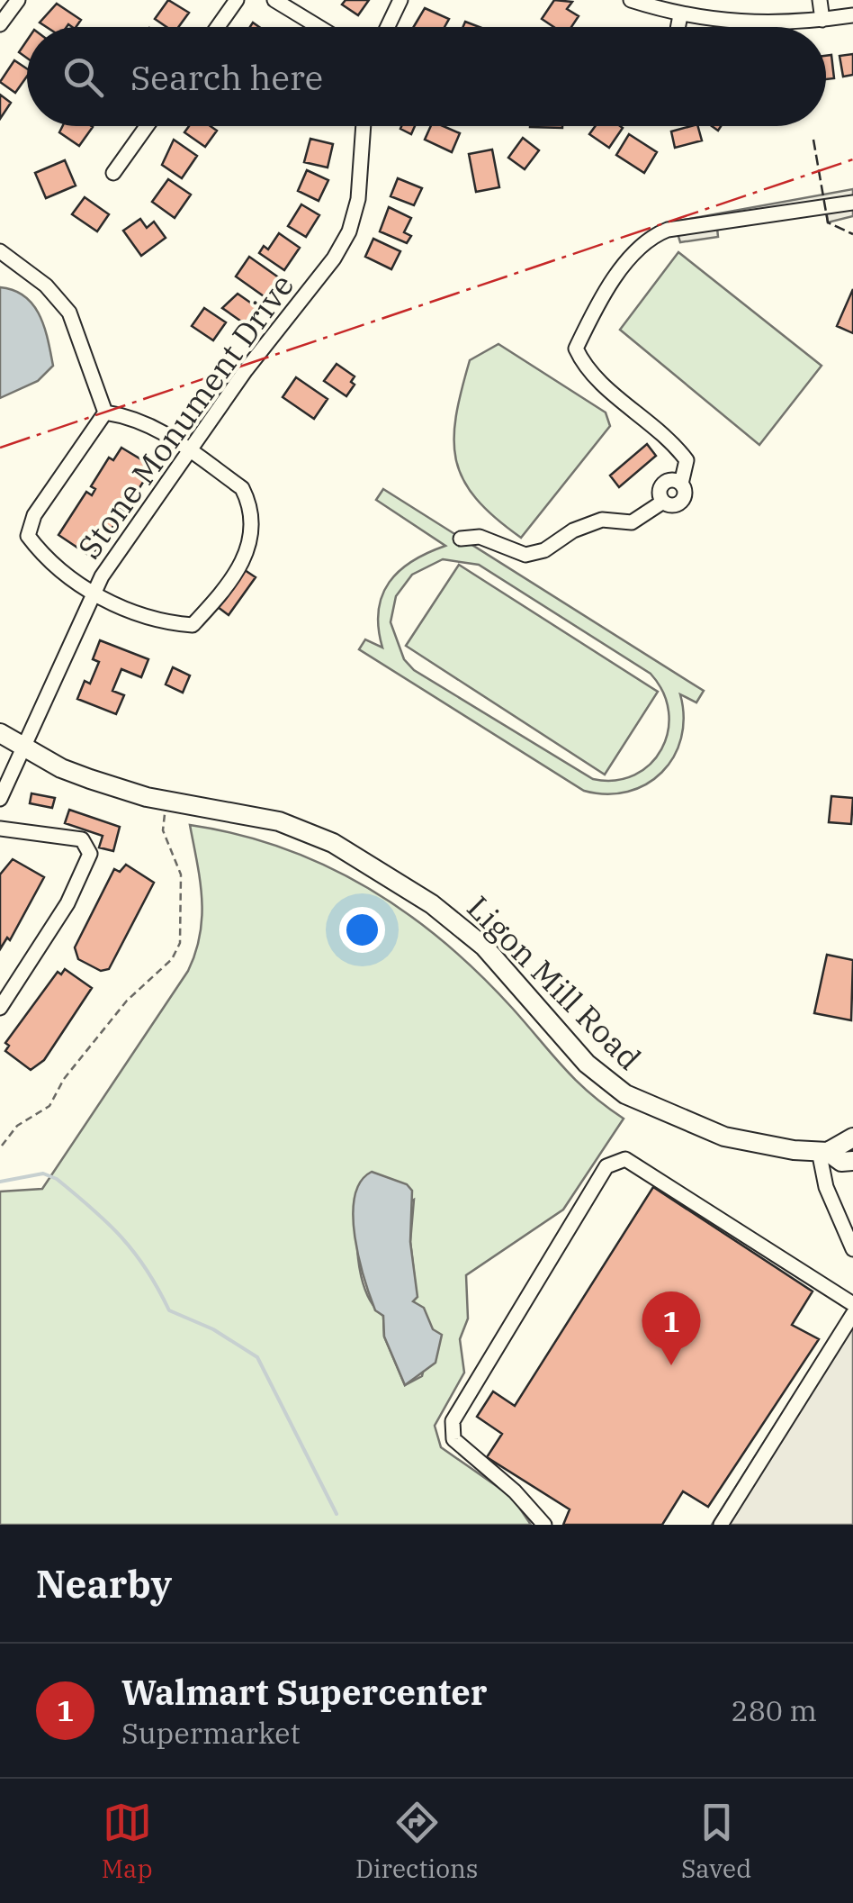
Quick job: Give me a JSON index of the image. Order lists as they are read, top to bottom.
{
  "streets": {
    "main road": ["Ligon Mill Road"],
    "street": ["Stone Monument Drive"]
  },
  "crossings": [
    ["Stone Monument Drive", "Ligon Mill Road"]
  ],
  "page": {
    "search": "Search here",
    "pins": "1",
    "heading": "Nearby",
    "list": [
      {
        "mark": "1",
        "name": "Walmart Supercenter",
        "note": "Supermarket",
        "value": "280 m"
      }
    ],
    "nav": ["Map", "Directions", "Saved"]
  }
}
